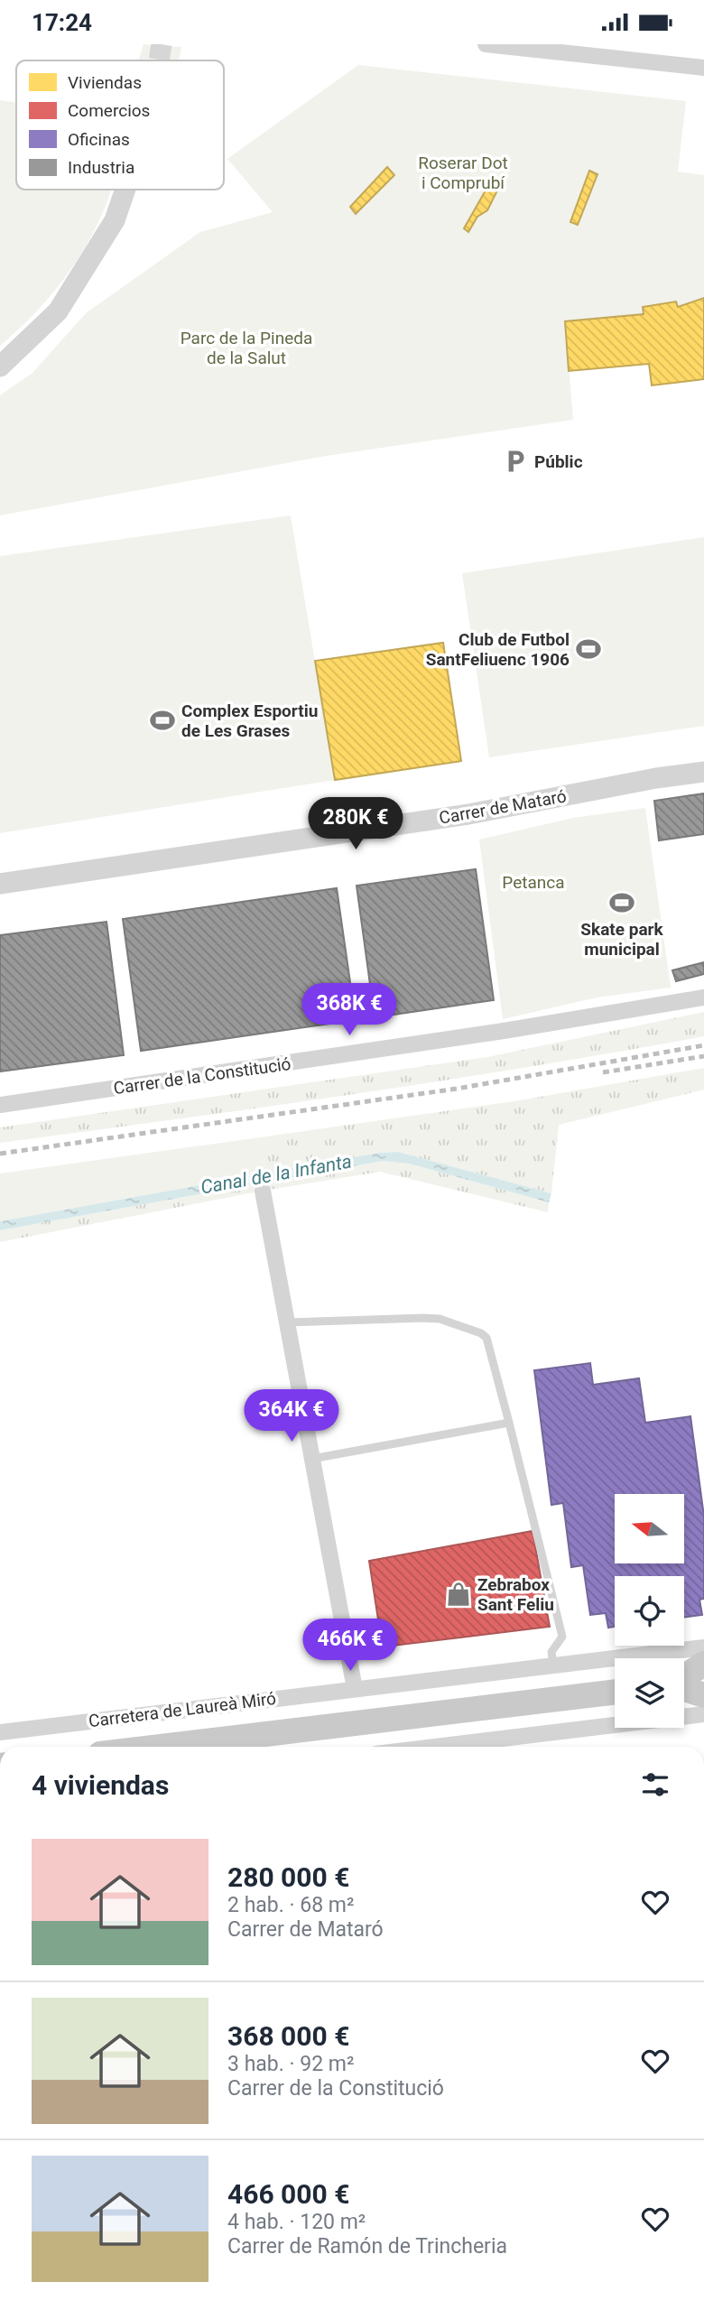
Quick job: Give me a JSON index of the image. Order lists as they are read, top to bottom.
{
  "streets": {
    "main road": ["Carretera de Laureà Miró"],
    "street": ["Carrer de Mataró", "Carrer de la Constitució"]
  },
  "water": ["Canal de la Infanta"],
  "parks": ["Roserar Dot i Comprubí", "Parc de la Pineda de la Salut", "Petanca"],
  "places": {
    "parking": ["Públic"],
    "sports": ["Club de Futbol SantFeliuenc 1906", "Complex Esportiu de Les Grases", "Skate park municipal"],
    "shop": ["Zebrabox Sant Feliu"]
  },
  "legend": [
    "Viviendas",
    "Comercios",
    "Oficinas",
    "Industria"
  ],
  "north": "left",
  "page": {
    "status": "17:24",
    "price": [
      "280K €",
      "368K €",
      "364K €",
      "466K €"
    ],
    "heading": "4 viviendas",
    "list": [
      {
        "name": "280 000 €",
        "note": "2 hab. · 68 m² · Carrer de Mataró"
      },
      {
        "name": "368 000 €",
        "note": "3 hab. · 92 m² · Carrer de la Constitució"
      },
      {
        "name": "466 000 €",
        "note": "4 hab. · 120 m² · Carrer de Ramón de Trincheria"
      }
    ]
  }
}
